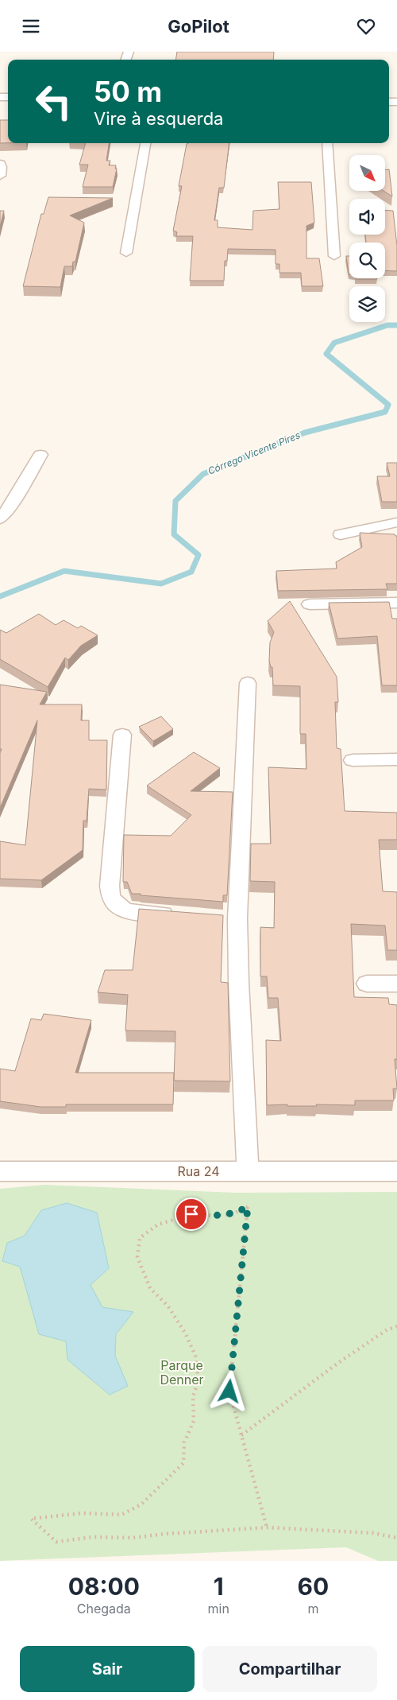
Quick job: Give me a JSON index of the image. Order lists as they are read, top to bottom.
{
  "streets": {
    "street": ["Rua 24"]
  },
  "water": ["Córrego Vicente Pires"],
  "parks": ["Parque Denner"],
  "north": "bottom right",
  "page": {
    "header": "GoPilot",
    "turn": ["50 m", "Vire à esquerda"],
    "eta": [
      "08:00",
      "Chegada",
      "1",
      "min",
      "60",
      "m"
    ],
    "buttons": ["Sair", "Compartilhar"]
  }
}
